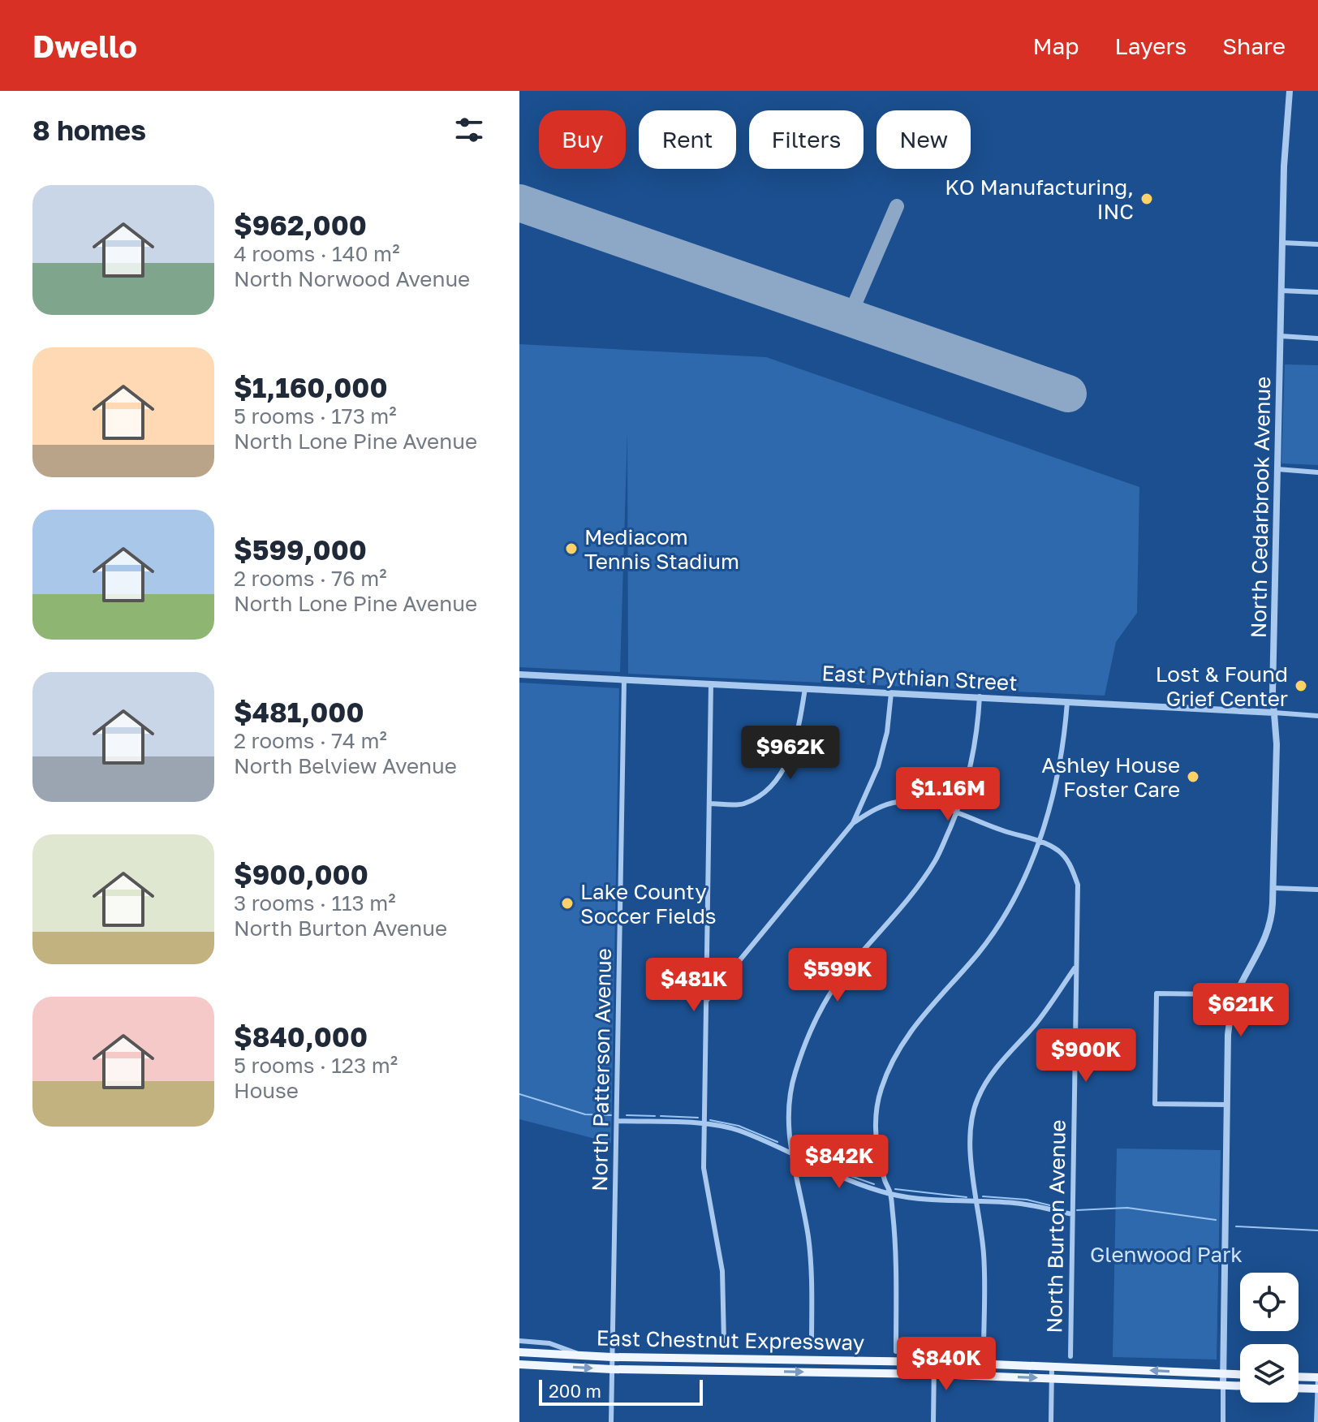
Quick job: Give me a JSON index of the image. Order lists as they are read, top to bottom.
{
  "streets": {
    "main road": ["East Chestnut Expressway"],
    "street": [
      "North Cedarbrook Avenue",
      "East Pythian Street",
      "North Patterson Avenue",
      "North Burton Avenue"
    ]
  },
  "crossings": [
    ["North Cedarbrook Avenue", "East Pythian Street"],
    ["North Cedarbrook Avenue", "East Chestnut Expressway"],
    ["East Pythian Street", "North Patterson Avenue"],
    ["North Patterson Avenue", "East Chestnut Expressway"]
  ],
  "parks": ["Glenwood Park"],
  "places": [
    "KO Manufacturing, INC",
    "Mediacom Tennis Stadium",
    "Lost & Found Grief Center",
    "Ashley House Foster Care",
    "Lake County Soccer Fields"
  ],
  "scale_bar": "200 m",
  "page": {
    "header": "Dwello",
    "nav": ["Map", "Layers", "Share"],
    "heading": "8 homes",
    "chip": [
      "Buy",
      "Rent",
      "Filters",
      "New"
    ],
    "list": [
      {
        "name": "$962,000",
        "note": "4 rooms · 140 m² · North Norwood Avenue"
      },
      {
        "name": "$1,160,000",
        "note": "5 rooms · 173 m² · North Lone Pine Avenue"
      },
      {
        "name": "$599,000",
        "note": "2 rooms · 76 m² · North Lone Pine Avenue"
      },
      {
        "name": "$481,000",
        "note": "2 rooms · 74 m² · North Belview Avenue"
      },
      {
        "name": "$900,000",
        "note": "3 rooms · 113 m² · North Burton Avenue"
      },
      {
        "name": "$840,000",
        "note": "5 rooms · 123 m² · House"
      }
    ],
    "price": [
      "$962K",
      "$1.16M",
      "$599K",
      "$481K",
      "$621K",
      "$900K",
      "$842K",
      "$840K"
    ],
    "scale": "200 m"
  }
}
